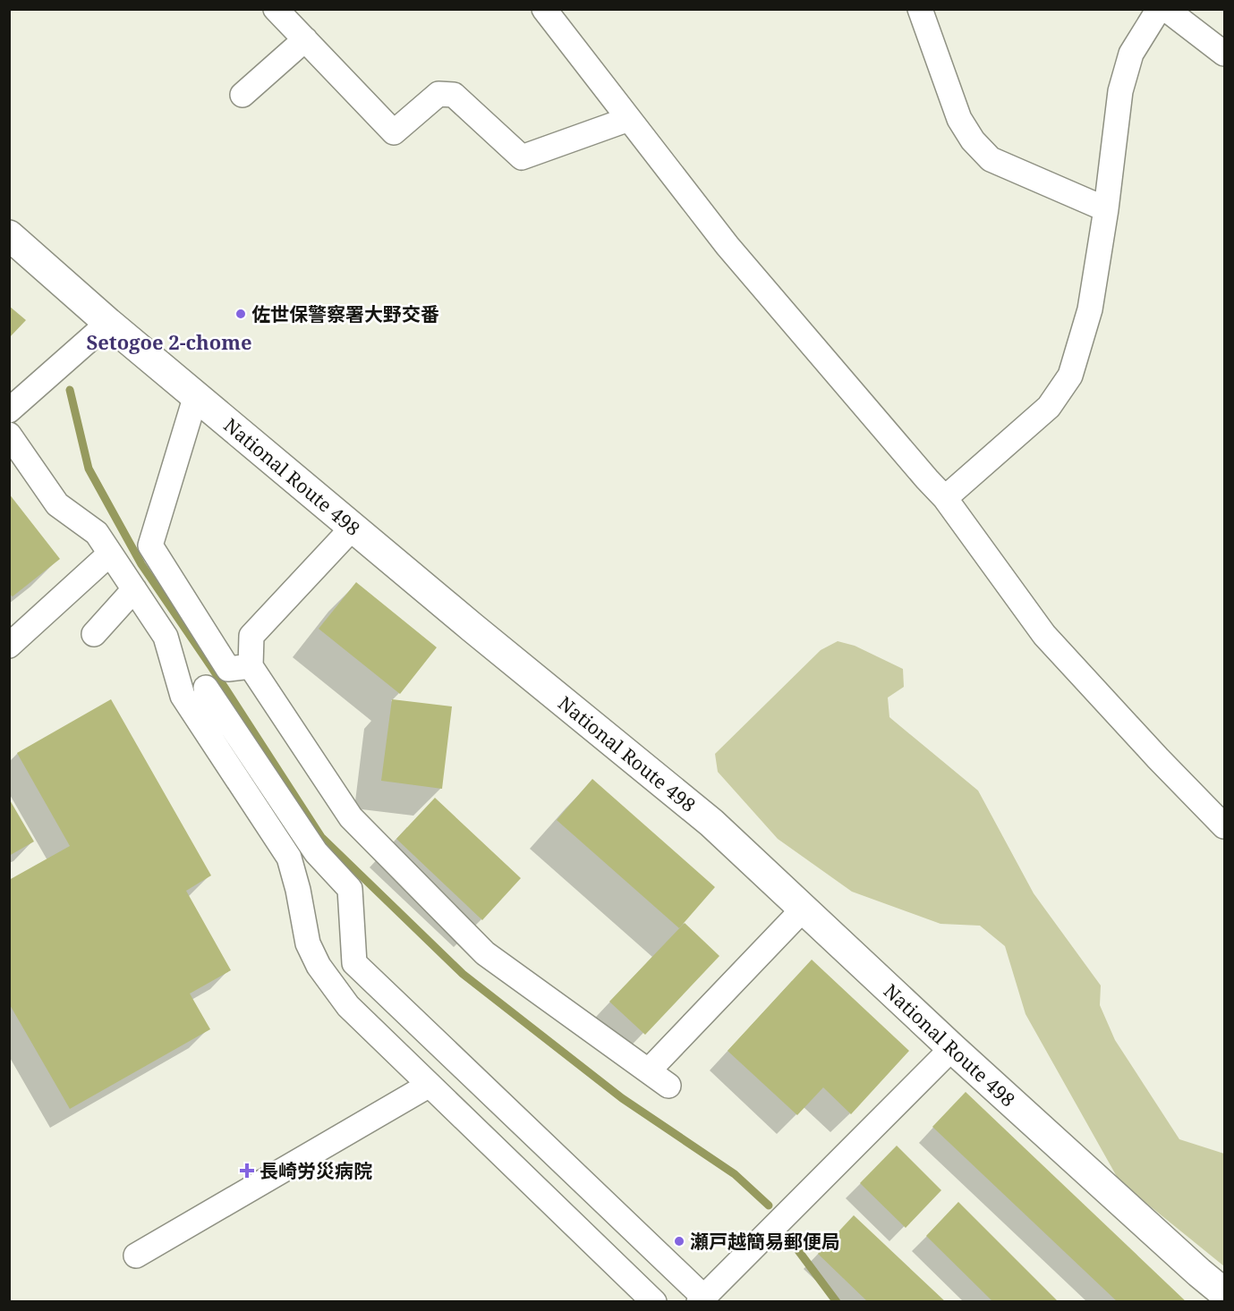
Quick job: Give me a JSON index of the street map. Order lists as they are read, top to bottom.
{
  "streets": {
    "highway": ["National Route 498"]
  },
  "districts": ["Setogoe 2-chome"],
  "places": {
    "other": ["佐世保警察署大野交番", "瀬戸越簡易郵便局"],
    "health": ["長崎労災病院"]
  }
}
